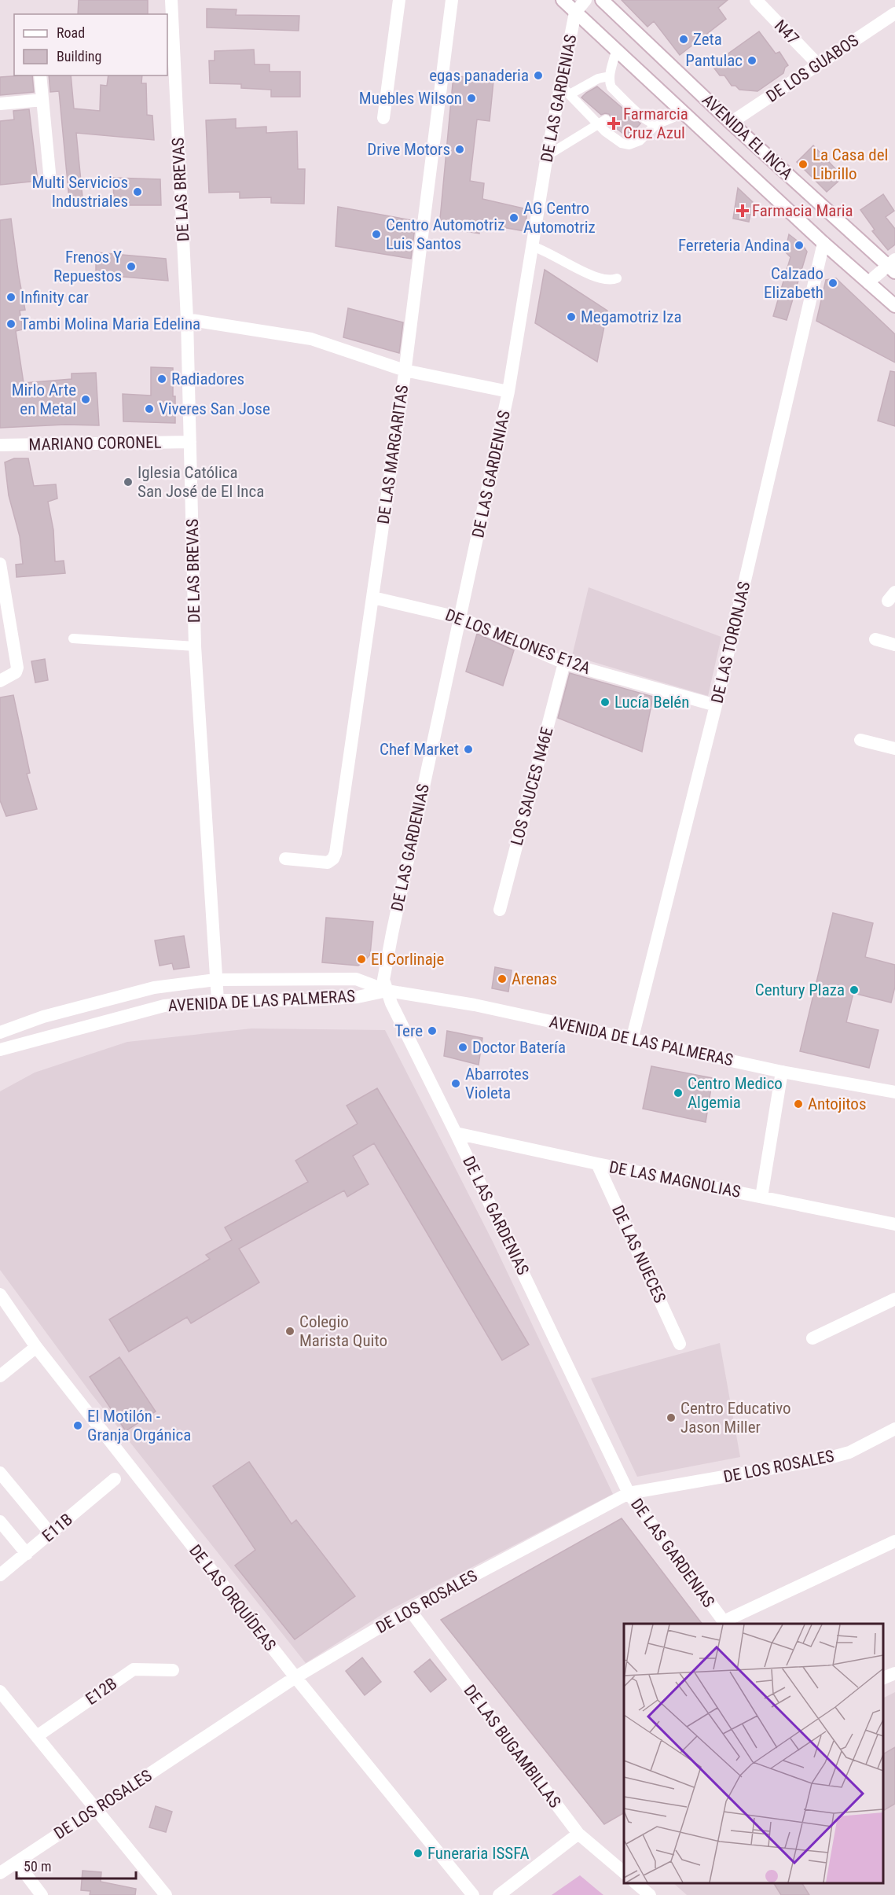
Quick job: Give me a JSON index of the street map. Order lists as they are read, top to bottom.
{
  "streets": {
    "street": [
      "N47",
      "DE LOS GUABOS",
      "DE LAS GARDENIAS",
      "AVENIDA EL INCA",
      "DE LAS BREVAS",
      "MARIANO CORONEL",
      "DE LAS MARGARITAS",
      "DE LOS MELONES E12A",
      "DE LAS TORONJAS",
      "LOS SAUCES N46E",
      "AVENIDA DE LAS PALMERAS",
      "DE LAS MAGNOLIAS",
      "DE LAS NUECES",
      "DE LOS ROSALES",
      "E11B",
      "DE LAS ORQUÍDEAS",
      "E12B",
      "DE LAS BUGAMBILLAS"
    ]
  },
  "crossings": [
    ["N47", "DE LOS GUABOS"],
    ["DE LOS GUABOS", "AVENIDA EL INCA"],
    ["DE LAS GARDENIAS", "AVENIDA EL INCA"],
    ["DE LAS GARDENIAS", "DE LOS MELONES E12A"],
    ["DE LAS GARDENIAS", "AVENIDA DE LAS PALMERAS"],
    ["DE LAS GARDENIAS", "DE LAS MAGNOLIAS"],
    ["DE LAS GARDENIAS", "DE LOS ROSALES"],
    ["AVENIDA EL INCA", "DE LAS TORONJAS"],
    ["DE LAS BREVAS", "MARIANO CORONEL"],
    ["DE LAS BREVAS", "AVENIDA DE LAS PALMERAS"],
    ["DE LAS MARGARITAS", "DE LOS MELONES E12A"],
    ["DE LOS MELONES E12A", "DE LAS TORONJAS"],
    ["DE LOS MELONES E12A", "LOS SAUCES N46E"],
    ["DE LAS TORONJAS", "AVENIDA DE LAS PALMERAS"],
    ["DE LAS MAGNOLIAS", "DE LAS NUECES"],
    ["DE LOS ROSALES", "DE LAS ORQUÍDEAS"],
    ["DE LOS ROSALES", "DE LAS BUGAMBILLAS"]
  ],
  "places": {
    "other": [
      "Zeta",
      "Pantulac",
      "egas panaderia",
      "Muebles Wilson",
      "Drive Motors",
      "La Casa del Librillo",
      "Multi Servicios Industriales",
      "AG Centro Automotriz",
      "Centro Automotriz Luis Santos",
      "Ferreteria Andina",
      "Frenos Y Repuestos",
      "Calzado Elizabeth",
      "Infinity car",
      "Megamotriz Iza",
      "Tambi Molina Maria Edelina",
      "Radiadores",
      "Mirlo Arte en Metal",
      "Viveres San Jose",
      "Iglesia Católica San José de El Inca",
      "Lucía Belén",
      "Chef Market",
      "El Corlinaje",
      "Arenas",
      "Century Plaza",
      "Tere",
      "Doctor Batería",
      "Abarrotes Violeta",
      "Centro Medico Algemia",
      "Antojitos",
      "Colegio Marista Quito",
      "Centro Educativo Jason Miller",
      "El Motilón - Granja Orgánica",
      "Funeraria ISSFA"
    ],
    "health": ["Farmarcia Cruz Azul", "Farmacia Maria"]
  },
  "legend": ["Road", "Building"],
  "scale_bar": "50 m"
}
